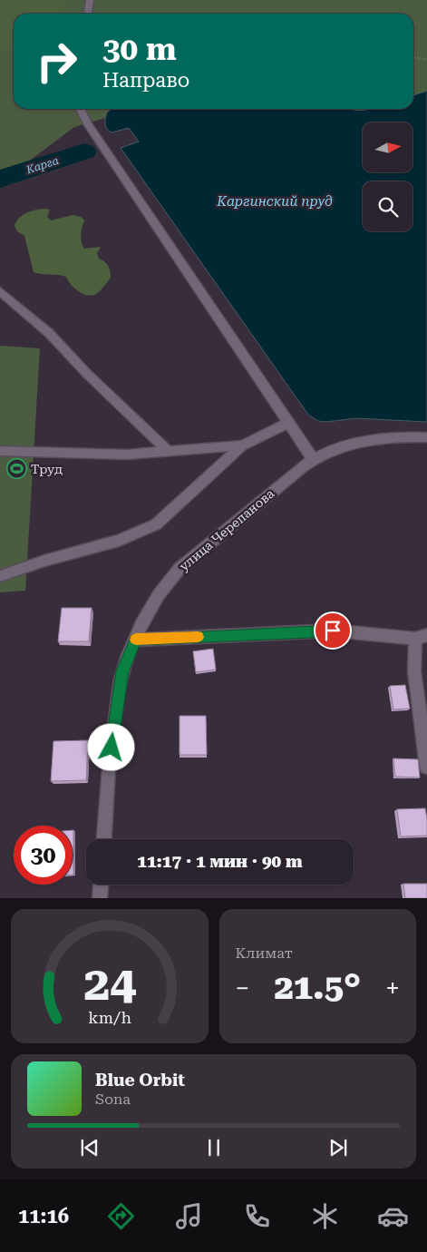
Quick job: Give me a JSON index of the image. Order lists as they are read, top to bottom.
{
  "streets": {
    "street": ["улица Черепанова"]
  },
  "water": ["Карга", "Каргинский пруд"],
  "places": {
    "sports": ["Труд"]
  },
  "north": "right",
  "page": {
    "turn": ["30 m", "Направо"],
    "limit": "30",
    "trip": "11:17 · 1 мин · 90 m",
    "tile": "Климат",
    "heat": ["−", "21.5°", "+"],
    "song": ["Blue Orbit", "Sona"],
    "tabs": "11:16",
    "gauge": ["24", "km/h"]
  }
}
